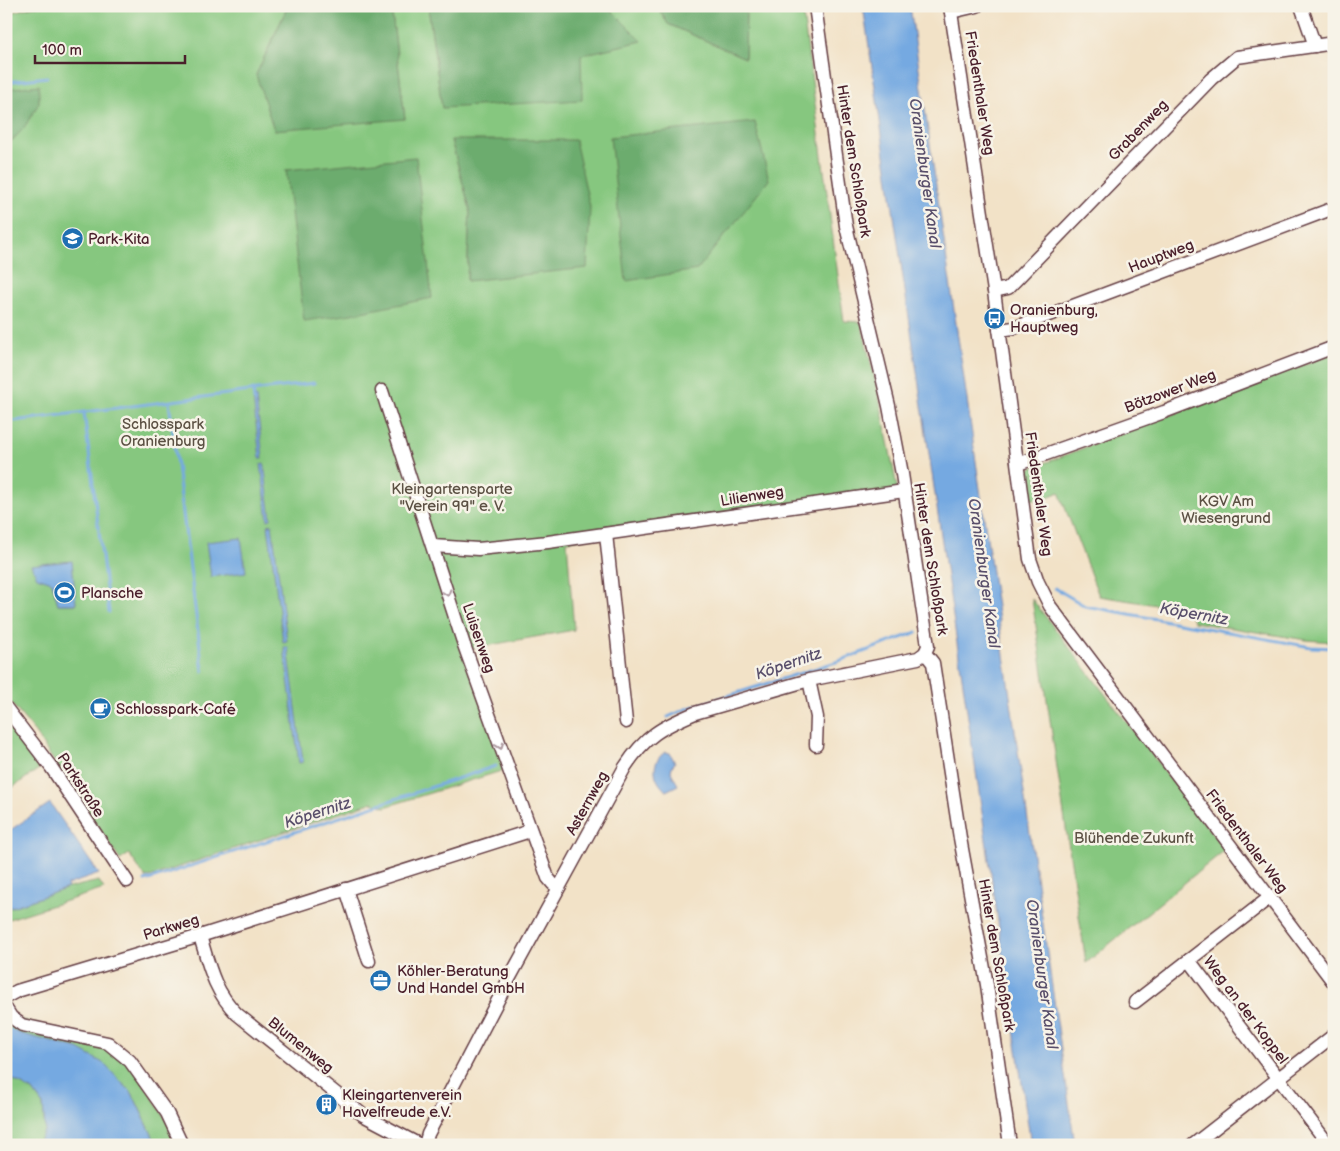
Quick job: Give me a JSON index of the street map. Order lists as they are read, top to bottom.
{
  "streets": {
    "street": [
      "Friedenthaler Weg",
      "Grabenweg",
      "Hinter dem Schloßpark",
      "Hauptweg",
      "Bötzower Weg",
      "Lilienweg",
      "Luisenweg",
      "Parkstraße",
      "Asternweg",
      "Parkweg",
      "Weg an der Koppel",
      "Blumenweg"
    ]
  },
  "crossings": [
    ["Friedenthaler Weg", "Grabenweg"],
    ["Friedenthaler Weg", "Hauptweg"],
    ["Friedenthaler Weg", "Bötzower Weg"],
    ["Friedenthaler Weg", "Weg an der Koppel"],
    ["Hinter dem Schloßpark", "Lilienweg"],
    ["Hinter dem Schloßpark", "Asternweg"],
    ["Lilienweg", "Luisenweg"],
    ["Luisenweg", "Asternweg"],
    ["Luisenweg", "Parkweg"],
    ["Parkweg", "Blumenweg"]
  ],
  "one_way": ["Luisenweg"],
  "water": ["Oranienburger Kanal", "Köpernitz"],
  "parks": [
    "Schlosspark Oranienburg",
    "Kleingartensparte \"Verein 99\" e. V.",
    "KGV Am Wiesengrund",
    "Blühende Zukunft"
  ],
  "places": {
    "school or university": ["Park-Kita"],
    "bus stop": ["Oranienburg, Hauptweg"],
    "sports": ["Plansche"],
    "cafe": ["Schlosspark-Café"],
    "office": ["Köhler-Beratung Und Handel GmbH"],
    "building": ["Kleingartenverein Havelfreude e.V."]
  },
  "scale_bar": "100 m"
}
